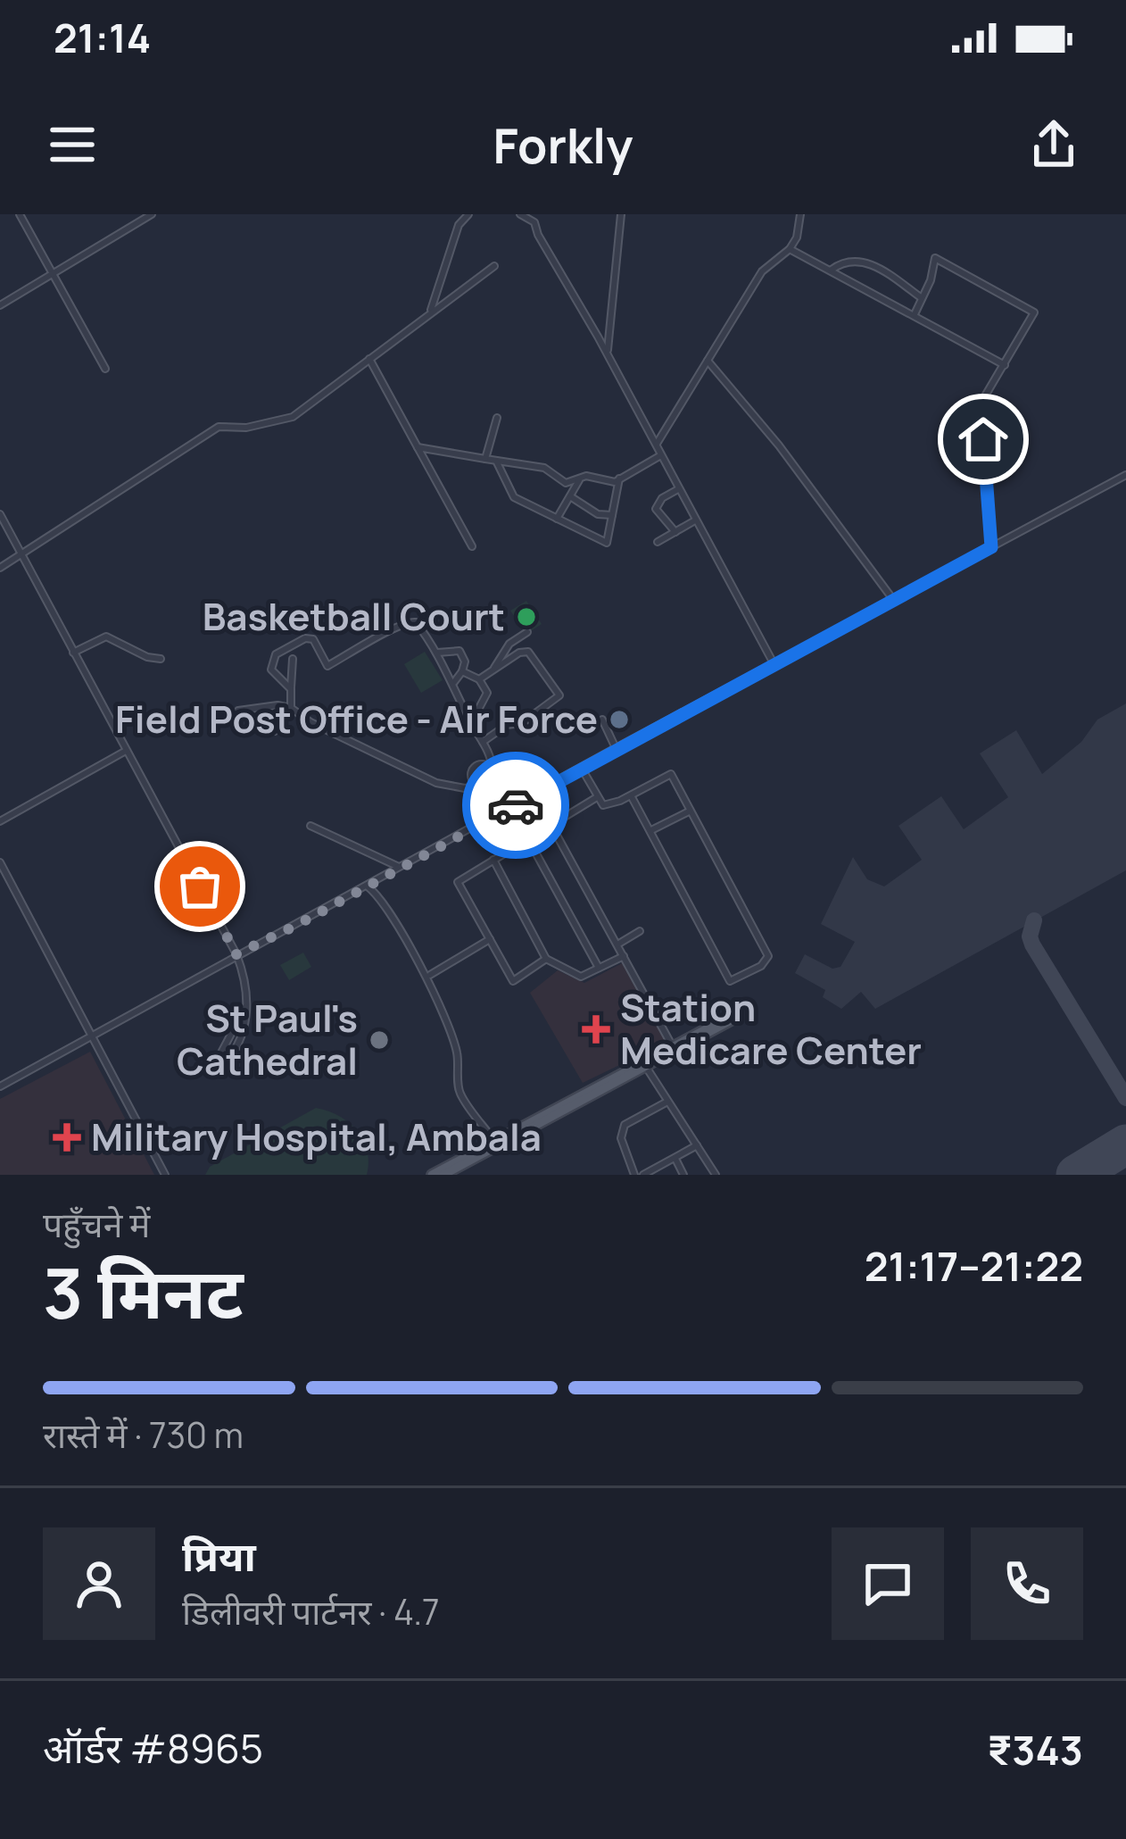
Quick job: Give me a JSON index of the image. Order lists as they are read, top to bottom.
{
  "places": {
    "other": ["Basketball Court", "Field Post Office - Air Force", "St Paul's Cathedral"],
    "health": ["Station Medicare Center", "Military Hospital, Ambala"]
  },
  "page": {
    "status": "21:14",
    "header": "Forkly",
    "heading": ["3 मिनट", "पहुँचने में", "21:17–21:22"],
    "panel": [
      "प्रिया",
      "डिलीवरी पार्टनर · 4.7",
      "ऑर्डर #8965",
      "₹343"
    ],
    "bar": "रास्ते में · 730 m"
  }
}
